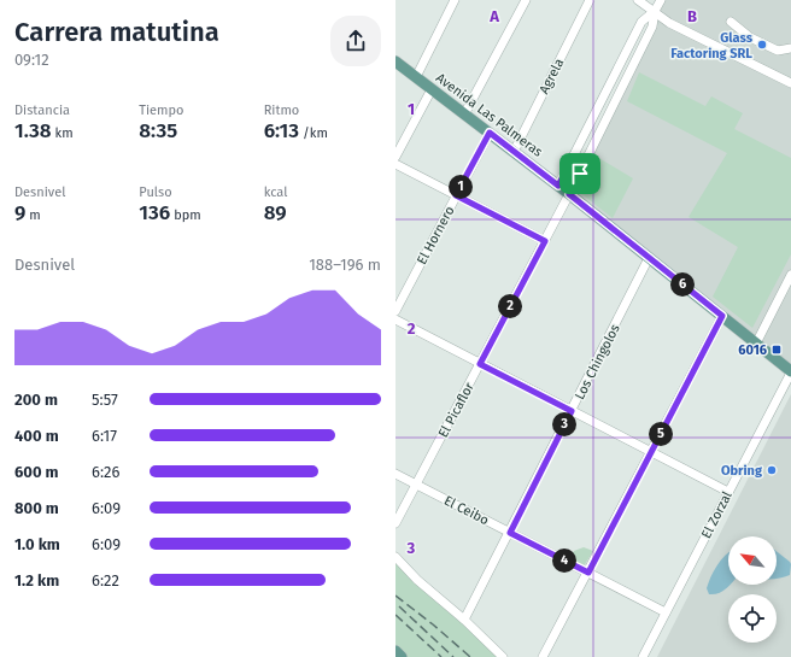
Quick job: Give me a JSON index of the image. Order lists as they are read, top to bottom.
{
  "streets": {
    "main road": ["Avenida Las Palmeras"],
    "street": [
      "Agrela",
      "El Hornero",
      "Los Chingolos",
      "El Picaflor",
      "El Ceibo",
      "El Zorzal"
    ]
  },
  "crossings": [
    ["Agrela", "Avenida Las Palmeras"],
    ["Avenida Las Palmeras", "El Hornero"],
    ["Avenida Las Palmeras", "Los Chingolos"],
    ["Avenida Las Palmeras", "El Picaflor"],
    ["Avenida Las Palmeras", "El Zorzal"],
    ["Los Chingolos", "El Ceibo"],
    ["El Picaflor", "El Ceibo"],
    ["El Ceibo", "El Zorzal"]
  ],
  "places": {
    "other": ["Glass Factoring SRL", "Obring"],
    "transit": ["6016"]
  },
  "north": "top left",
  "page": {
    "heading": ["Carrera matutina", "09:12"],
    "stats": [
      ["Distancia", "1.38 km"],
      ["Tiempo", "8:35"],
      ["Ritmo", "6:13 /km"],
      ["Desnivel", "9 m"],
      ["Pulso", "136 bpm"],
      ["kcal", "89"]
    ],
    "pins": [
      "1",
      "6",
      "2",
      "3",
      "5",
      "4"
    ],
    "chart": ["Desnivel", "188–196 m"],
    "list": [
      {
        "name": "200 m",
        "note": "5:57"
      },
      {
        "name": "400 m",
        "note": "6:17"
      },
      {
        "name": "600 m",
        "note": "6:26"
      },
      {
        "name": "800 m",
        "note": "6:09"
      },
      {
        "name": "1.0 km",
        "note": "6:09"
      },
      {
        "name": "1.2 km",
        "note": "6:22"
      }
    ]
  },
  "grid": {
    "columns": ["A", "B"],
    "rows": ["1", "2", "3"]
  }
}
